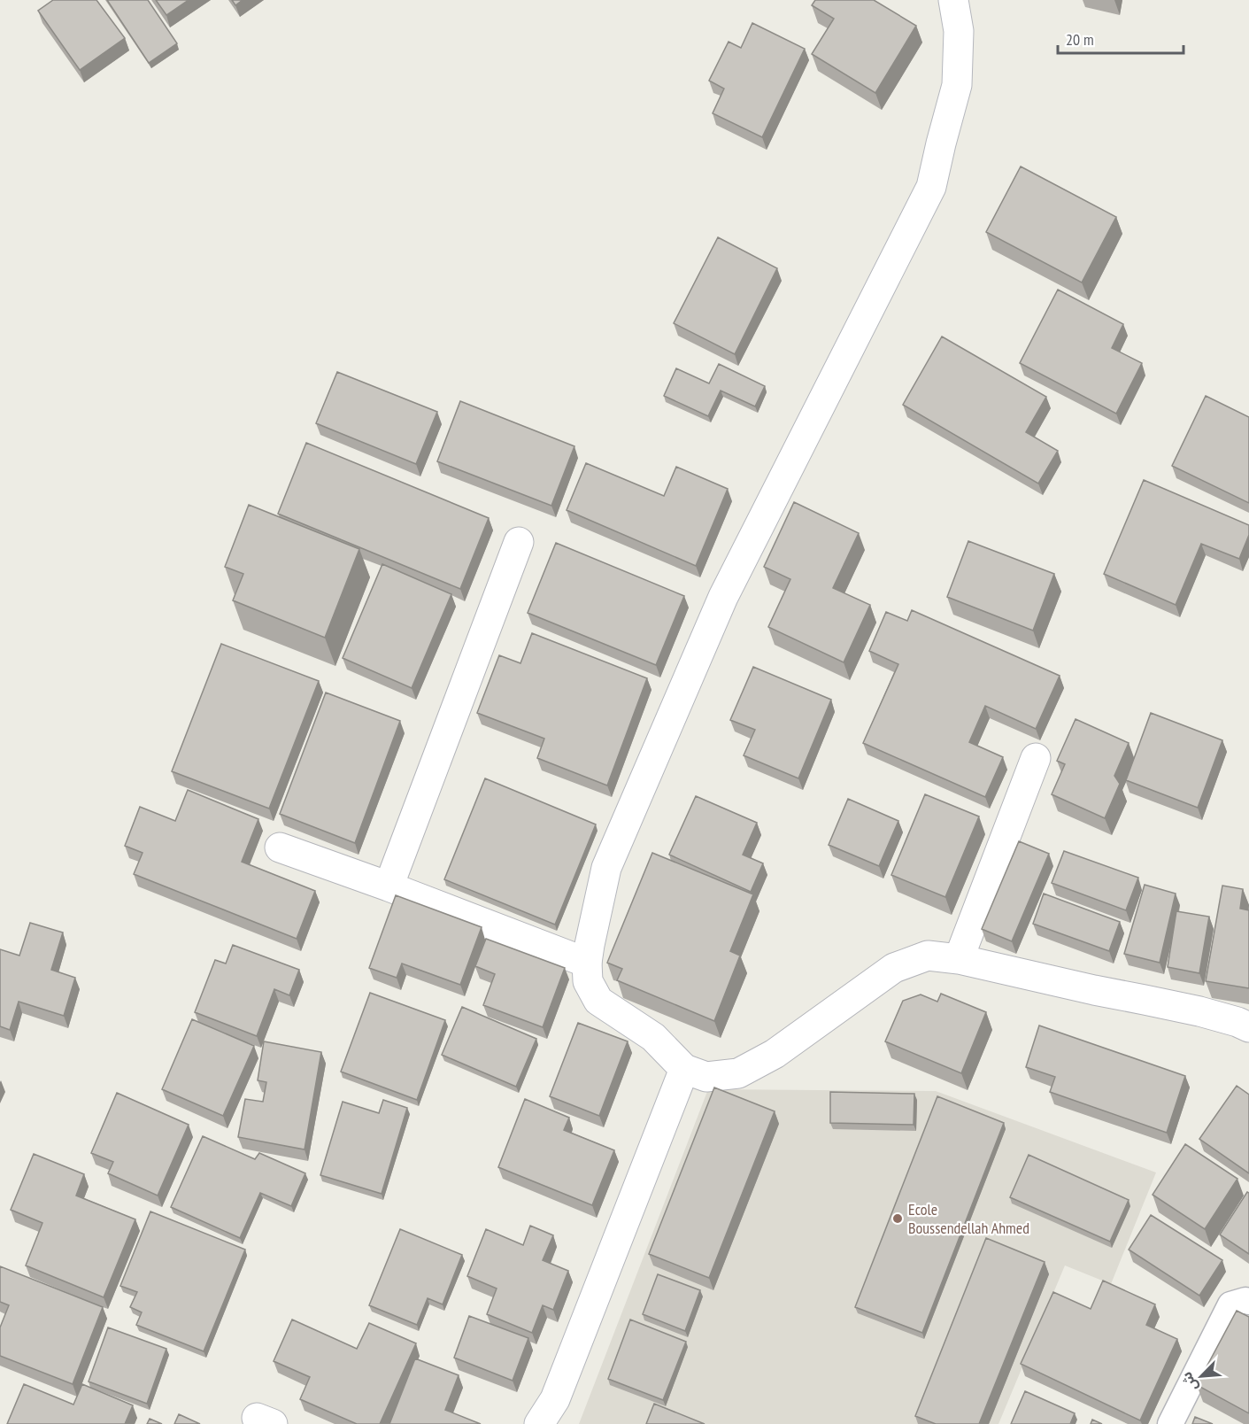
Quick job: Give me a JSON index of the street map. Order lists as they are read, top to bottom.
{
  "places": ["Ecole Boussendellah Ahmed"],
  "scale_bar": "20 m",
  "north": "bottom left"
}
